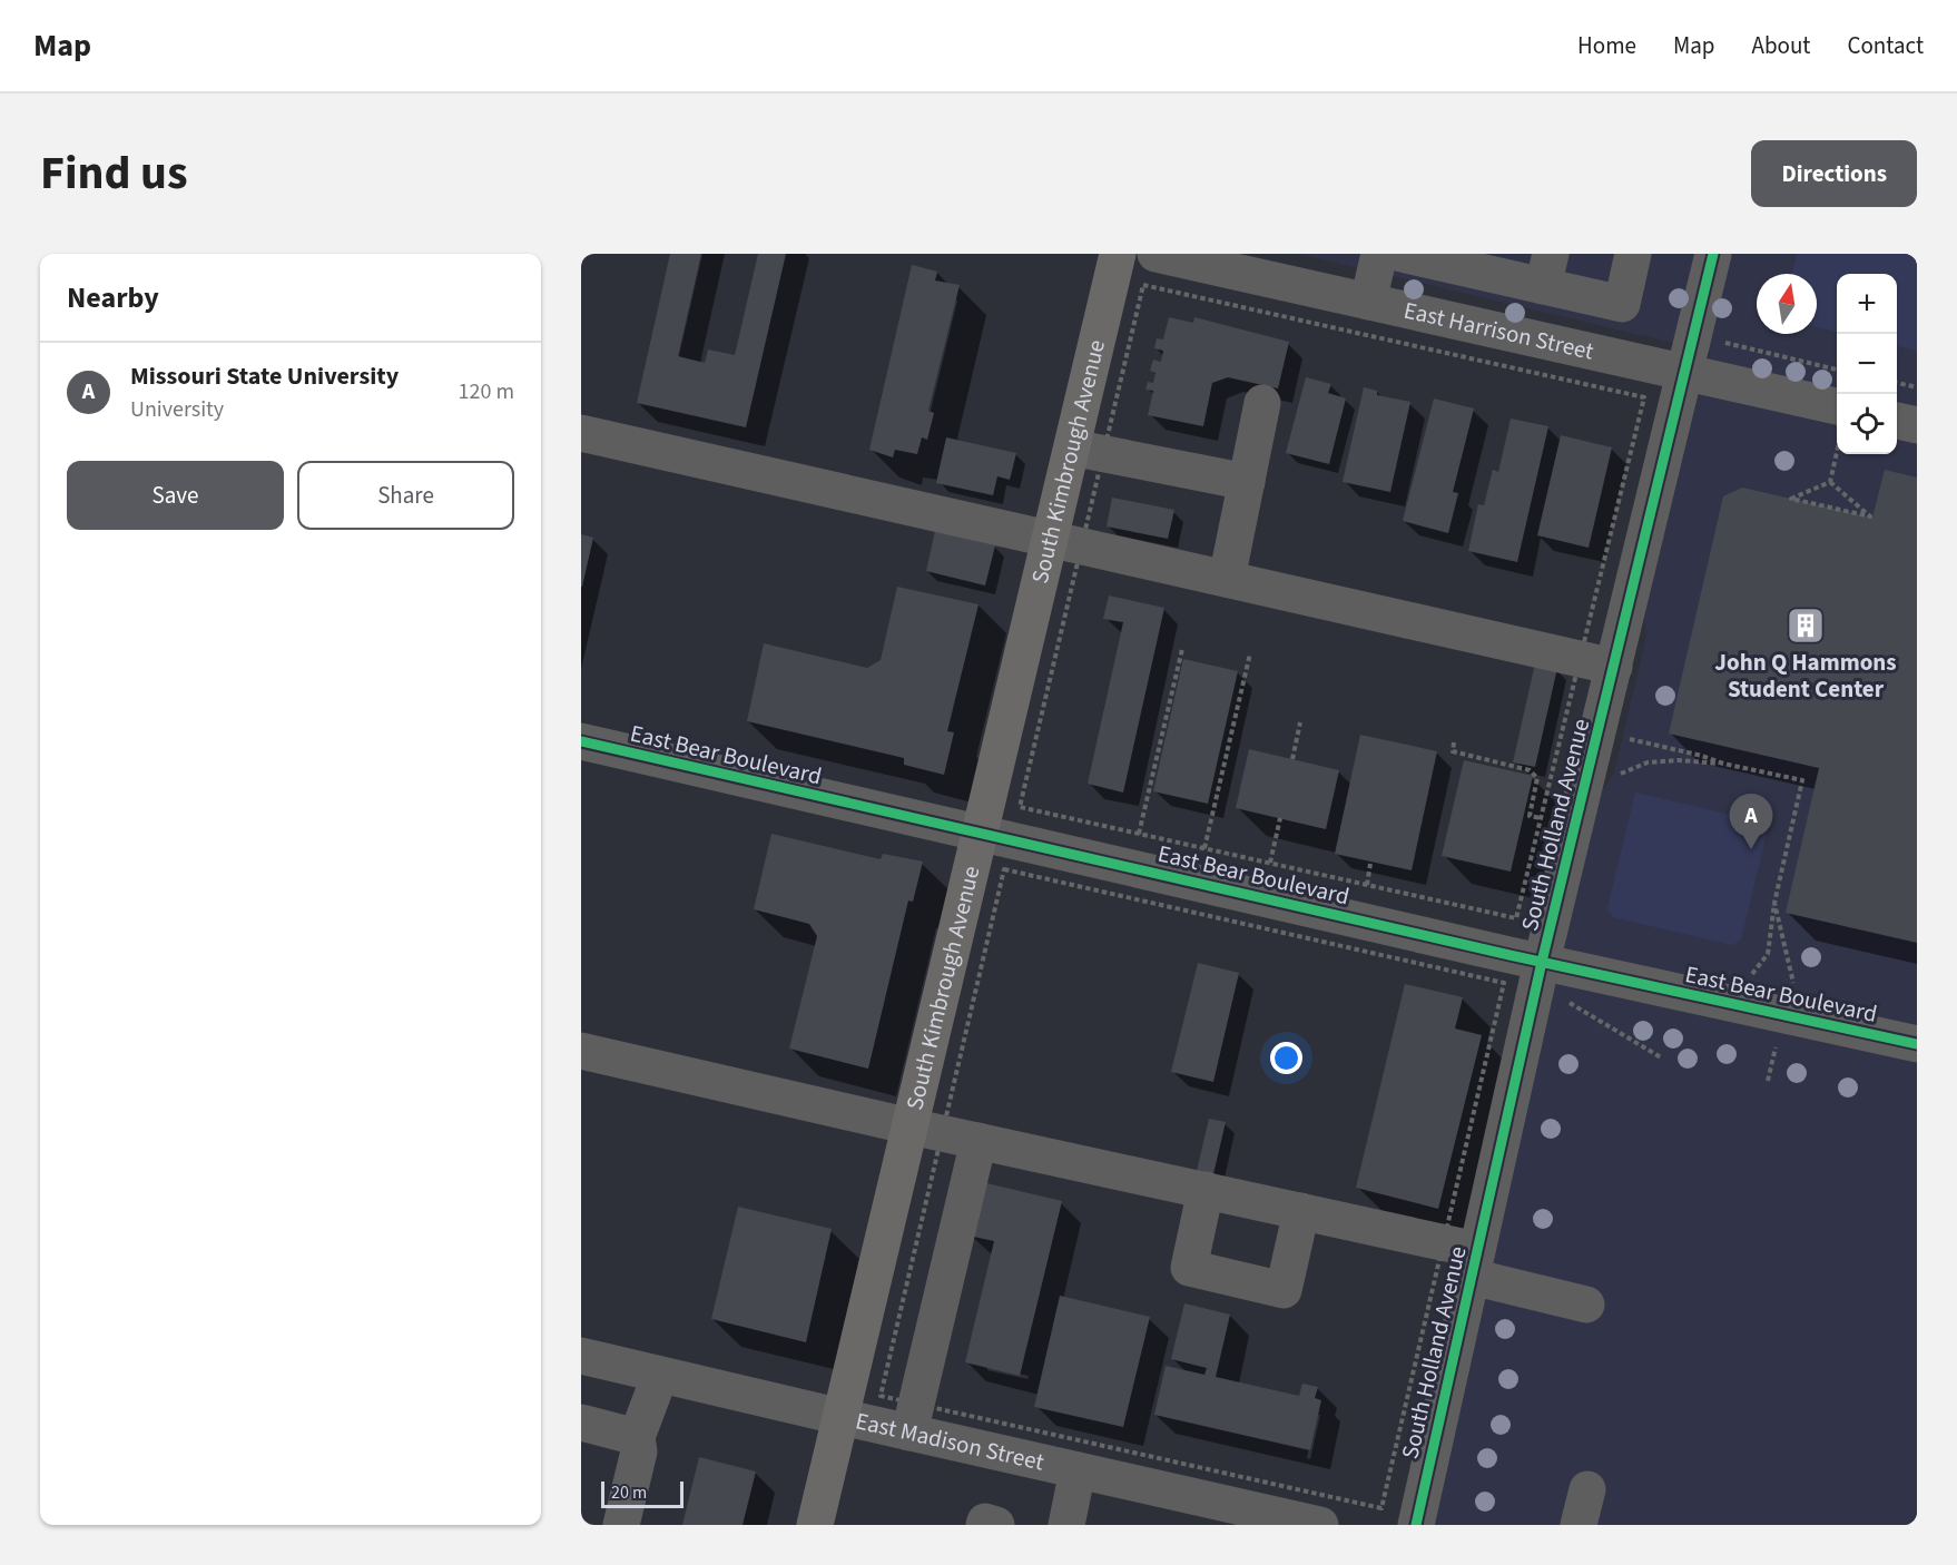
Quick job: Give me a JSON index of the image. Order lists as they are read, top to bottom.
{
  "streets": {
    "main road": ["South Kimbrough Avenue"],
    "street": [
      "East Harrison Street",
      "East Bear Boulevard",
      "South Holland Avenue",
      "East Madison Street"
    ]
  },
  "crossings": [
    ["East Harrison Street", "South Holland Avenue"],
    ["South Kimbrough Avenue", "East Bear Boulevard"],
    ["South Kimbrough Avenue", "East Madison Street"],
    ["East Bear Boulevard", "South Holland Avenue"]
  ],
  "places": {
    "building": ["John Q Hammons Student Center"]
  },
  "scale_bar": "20 m",
  "north": "top",
  "page": {
    "header": "Map",
    "nav": [
      "Home",
      "Map",
      "About",
      "Contact"
    ],
    "title": "Find us",
    "buttons": [
      "Directions",
      ["Save", "Share"]
    ],
    "heading": "Nearby",
    "map_buttons": ["+", "−"],
    "list": [
      {
        "mark": "A",
        "name": "Missouri State University",
        "note": "University",
        "value": "120 m"
      }
    ],
    "pins": "A",
    "scale": "20 m"
  }
}
